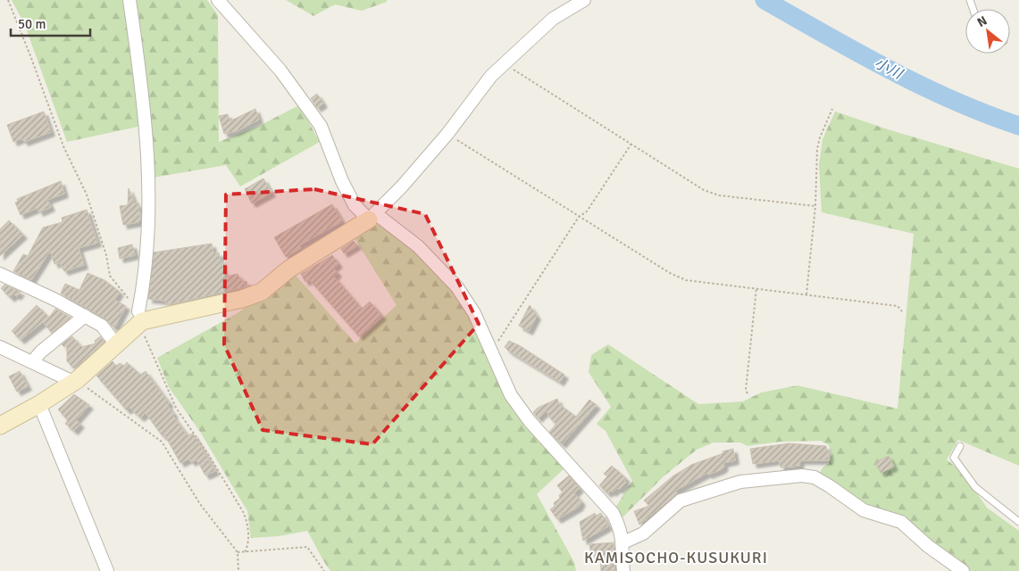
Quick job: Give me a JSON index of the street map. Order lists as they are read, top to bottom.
{
  "districts": ["KAMISOCHO-KUSUKURI"],
  "water": ["小川"],
  "scale_bar": "50 m",
  "north": "top left"
}
